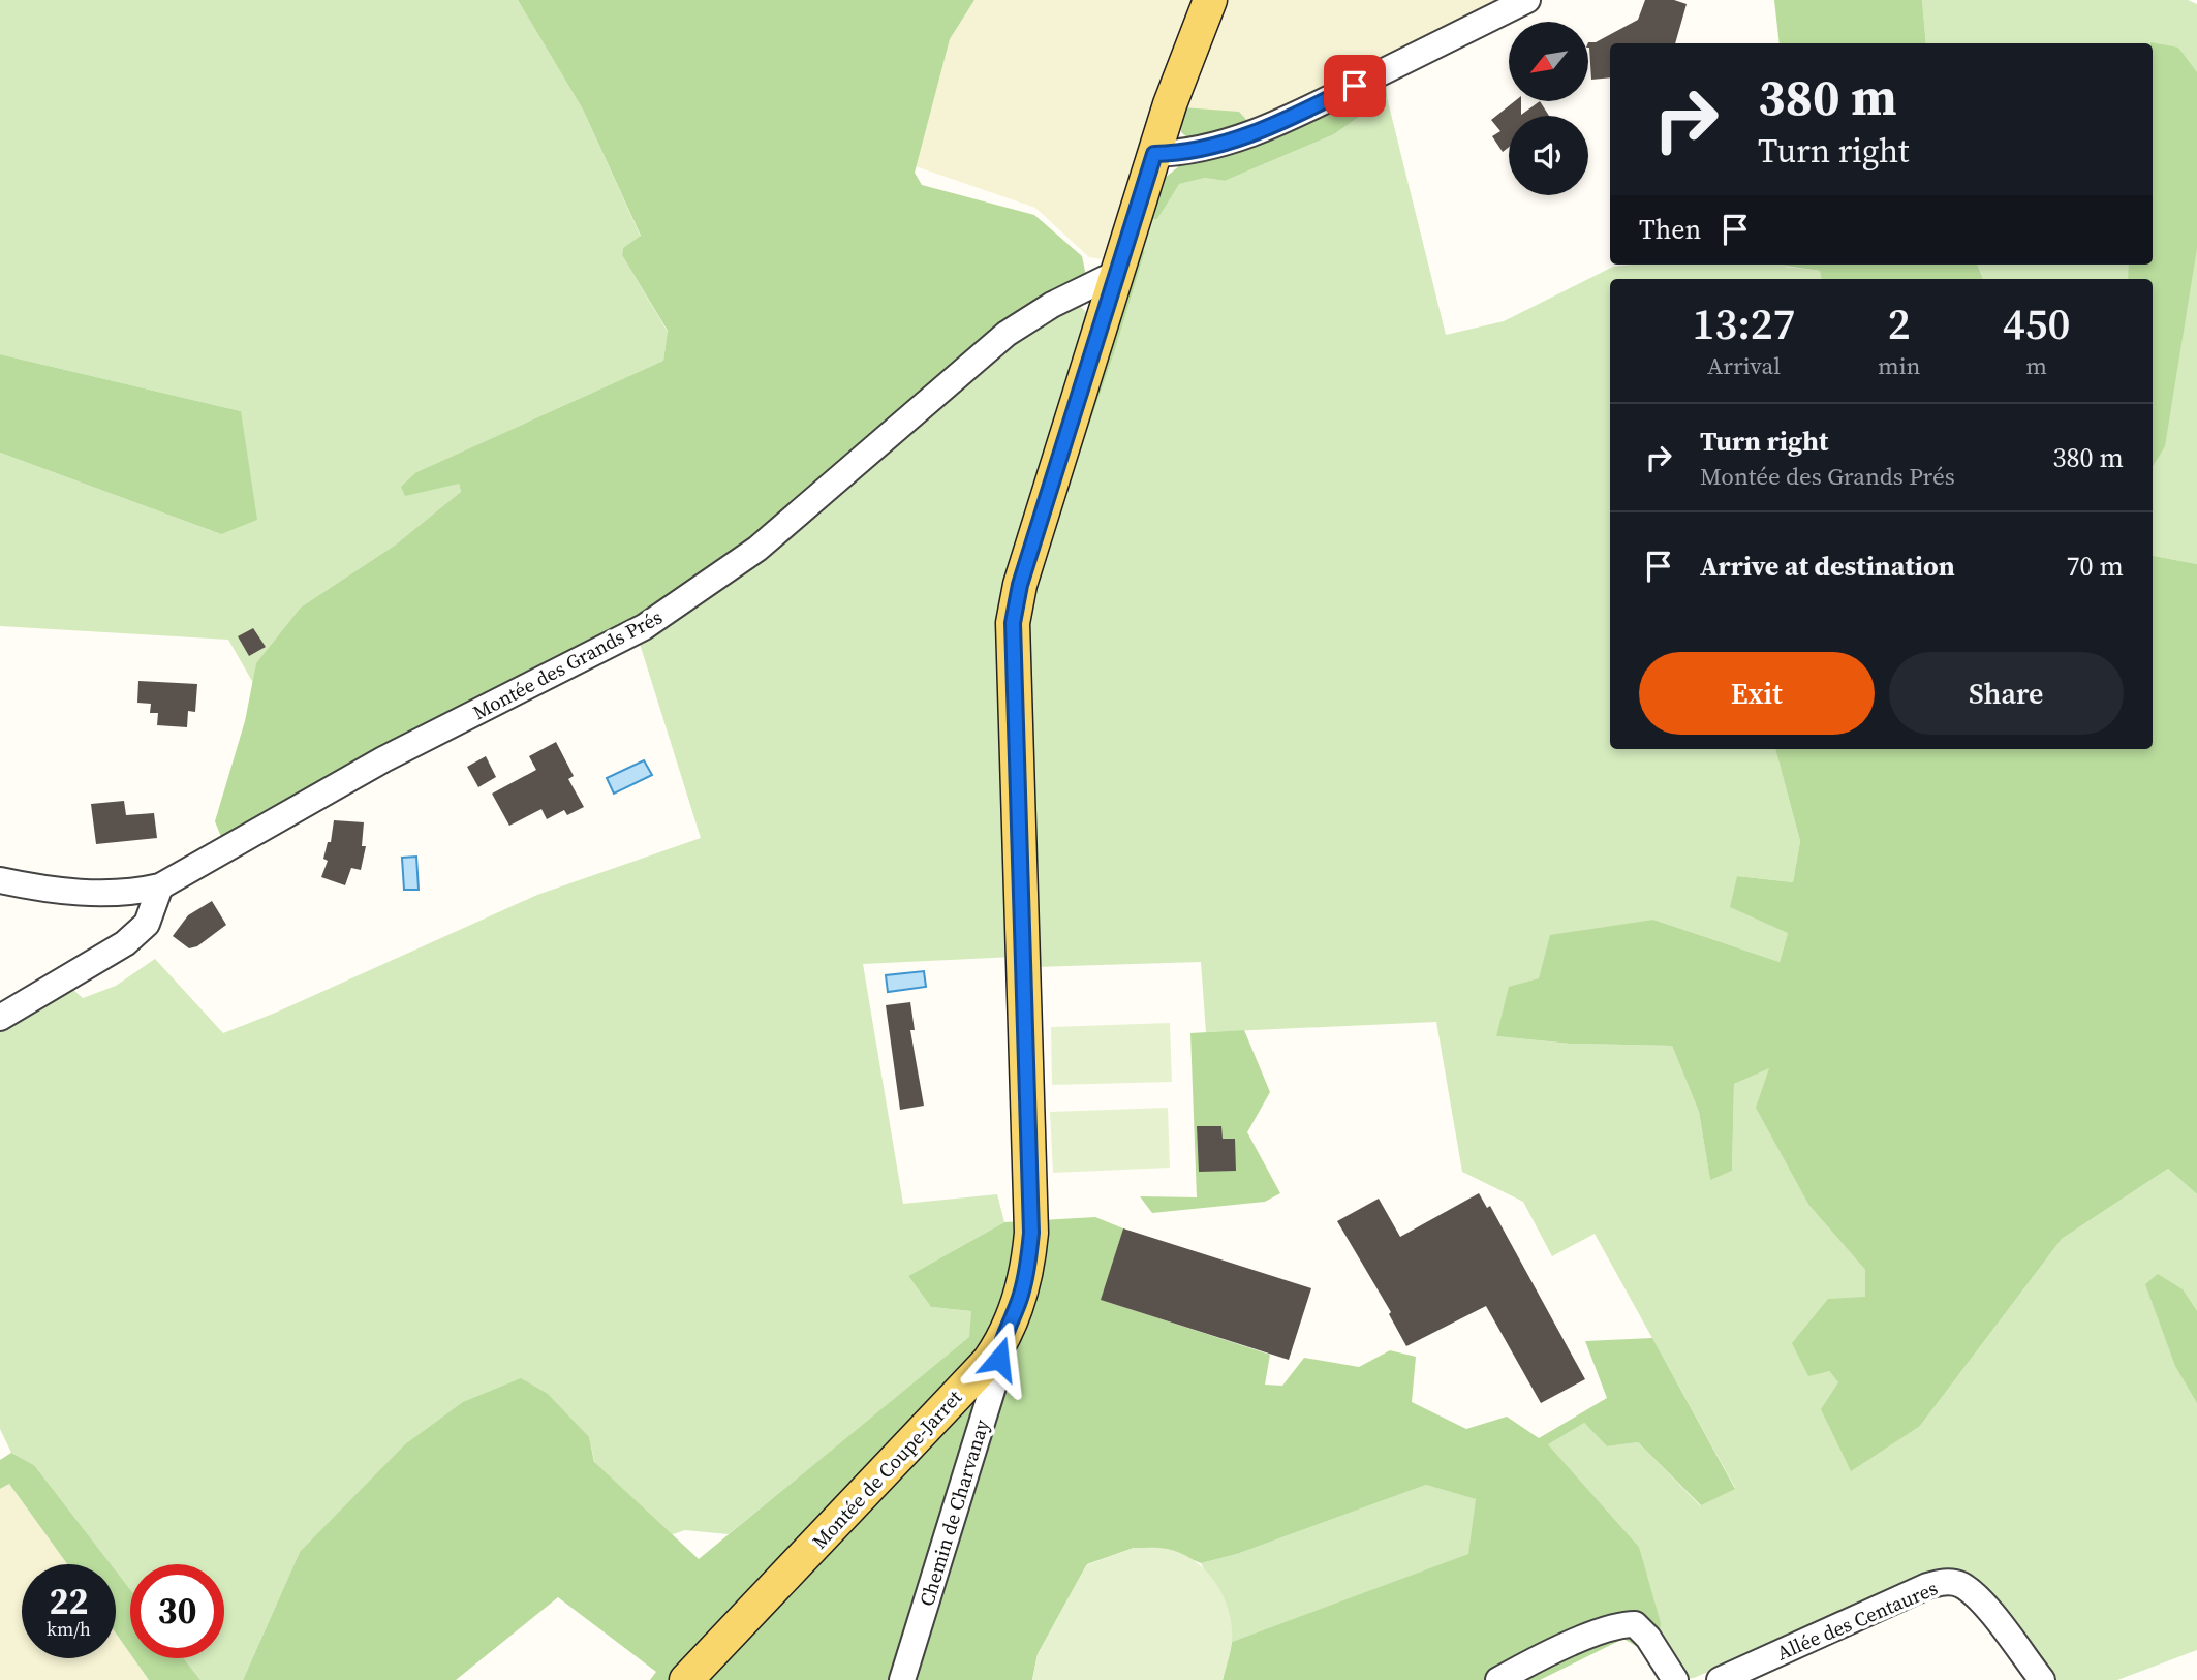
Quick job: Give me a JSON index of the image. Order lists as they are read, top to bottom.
{
  "streets": {
    "main road": ["Montée de Coupe-Jarret"],
    "street": ["Montée des Grands Prés", "Chemin de Charvanay", "Allée des Centaures"]
  },
  "crossings": [
    ["Montée des Grands Prés", "Montée de Coupe-Jarret"],
    ["Montée de Coupe-Jarret", "Chemin de Charvanay"]
  ],
  "north": "bottom left",
  "page": {
    "turn": ["380 m", "Turn right"],
    "then": "Then",
    "eta": [
      "13:27",
      "Arrival",
      "2",
      "min",
      "450",
      "m"
    ],
    "list": [
      {
        "name": "Turn right",
        "note": "Montée des Grands Prés",
        "value": "380 m"
      },
      {
        "name": "Arrive at destination",
        "value": "70 m"
      }
    ],
    "buttons": ["Exit", "Share"],
    "speed": "22 km/h",
    "limit": "30"
  }
}
